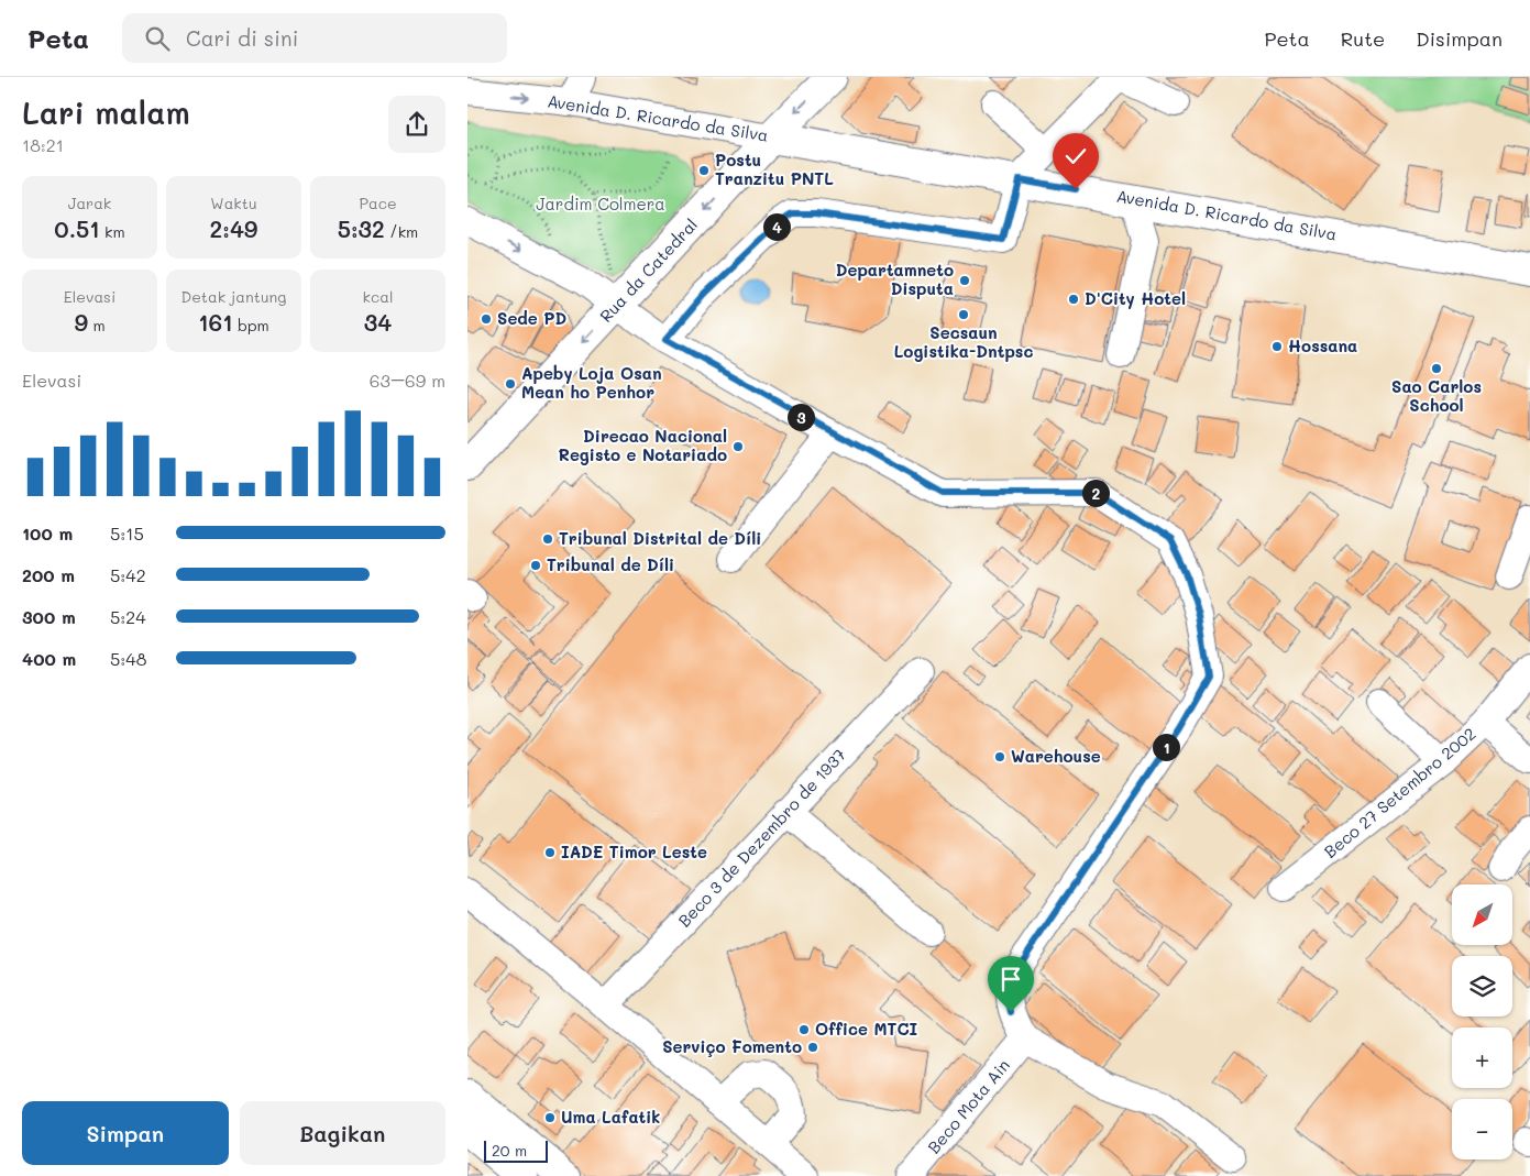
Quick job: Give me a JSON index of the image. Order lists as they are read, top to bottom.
{
  "streets": {
    "main road": ["Avenida D. Ricardo da Silva", "Rua da Catedral"],
    "street": ["Beco 27 Setembro 2002", "Beco 3 de Dezembro de 1937", "Beco Mota Ain"]
  },
  "crossings": [
    ["Avenida D. Ricardo da Silva", "Rua da Catedral"]
  ],
  "one_way": ["Rua da Catedral"],
  "parks": ["Jardim Colmera"],
  "places": [
    "Postu Tranzitu PNTL",
    "Departamneto Disputa",
    "D'City Hotel",
    "Secsaun Logistika-Dntpsc",
    "Sede PD",
    "Hossana",
    "Sao Carlos School",
    "Apeby Loja Osan Mean ho Penhor",
    "Direcao Nacional Registo e Notariado",
    "Tribunal Distrital de Díli",
    "Tribunal de Díli",
    "Warehouse",
    "IADE Timor Leste",
    "Office MTCI",
    "Serviço Fomento",
    "Uma Lafatik"
  ],
  "scale_bar": "20 m",
  "north": "bottom left",
  "page": {
    "header": "Peta",
    "search": "Cari di sini",
    "nav": ["Peta", "Rute", "Disimpan"],
    "heading": ["Lari malam", "18:21"],
    "stats": [
      ["Jarak", "0.51 km"],
      ["Waktu", "2:49"],
      ["Pace", "5:32 /km"],
      ["Elevasi", "9 m"],
      ["Detak jantung", "161 bpm"],
      ["kcal", "34"]
    ],
    "pins": [
      "4",
      "3",
      "2",
      "1"
    ],
    "chart": ["Elevasi", "63–69 m"],
    "list": [
      {
        "name": "100 m",
        "note": "5:15"
      },
      {
        "name": "200 m",
        "note": "5:42"
      },
      {
        "name": "300 m",
        "note": "5:24"
      },
      {
        "name": "400 m",
        "note": "5:48"
      }
    ],
    "map_buttons": ["+", "−"],
    "buttons": ["Simpan", "Bagikan"],
    "scale": "20 m"
  }
}
